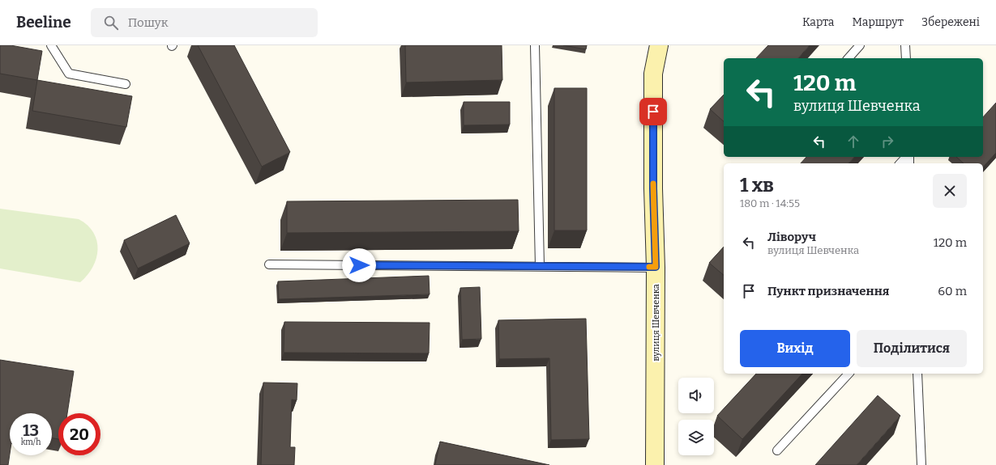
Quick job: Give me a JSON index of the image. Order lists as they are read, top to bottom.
{
  "streets": {
    "street": ["вулиця Шевченка"]
  },
  "page": {
    "header": "Beeline",
    "search": "Пошук",
    "nav": ["Карта", "Маршрут", "Збережені"],
    "turn": ["120 m", "вулиця Шевченка"],
    "heading": ["1 хв", "180 m · 14:55"],
    "list": [
      {
        "name": "Ліворуч",
        "note": "вулиця Шевченка",
        "value": "120 m"
      },
      {
        "name": "Пункт призначення",
        "value": "60 m"
      }
    ],
    "buttons": ["Вихід", "Поділитися"],
    "speed": "13 km/h",
    "limit": "20"
  }
}
